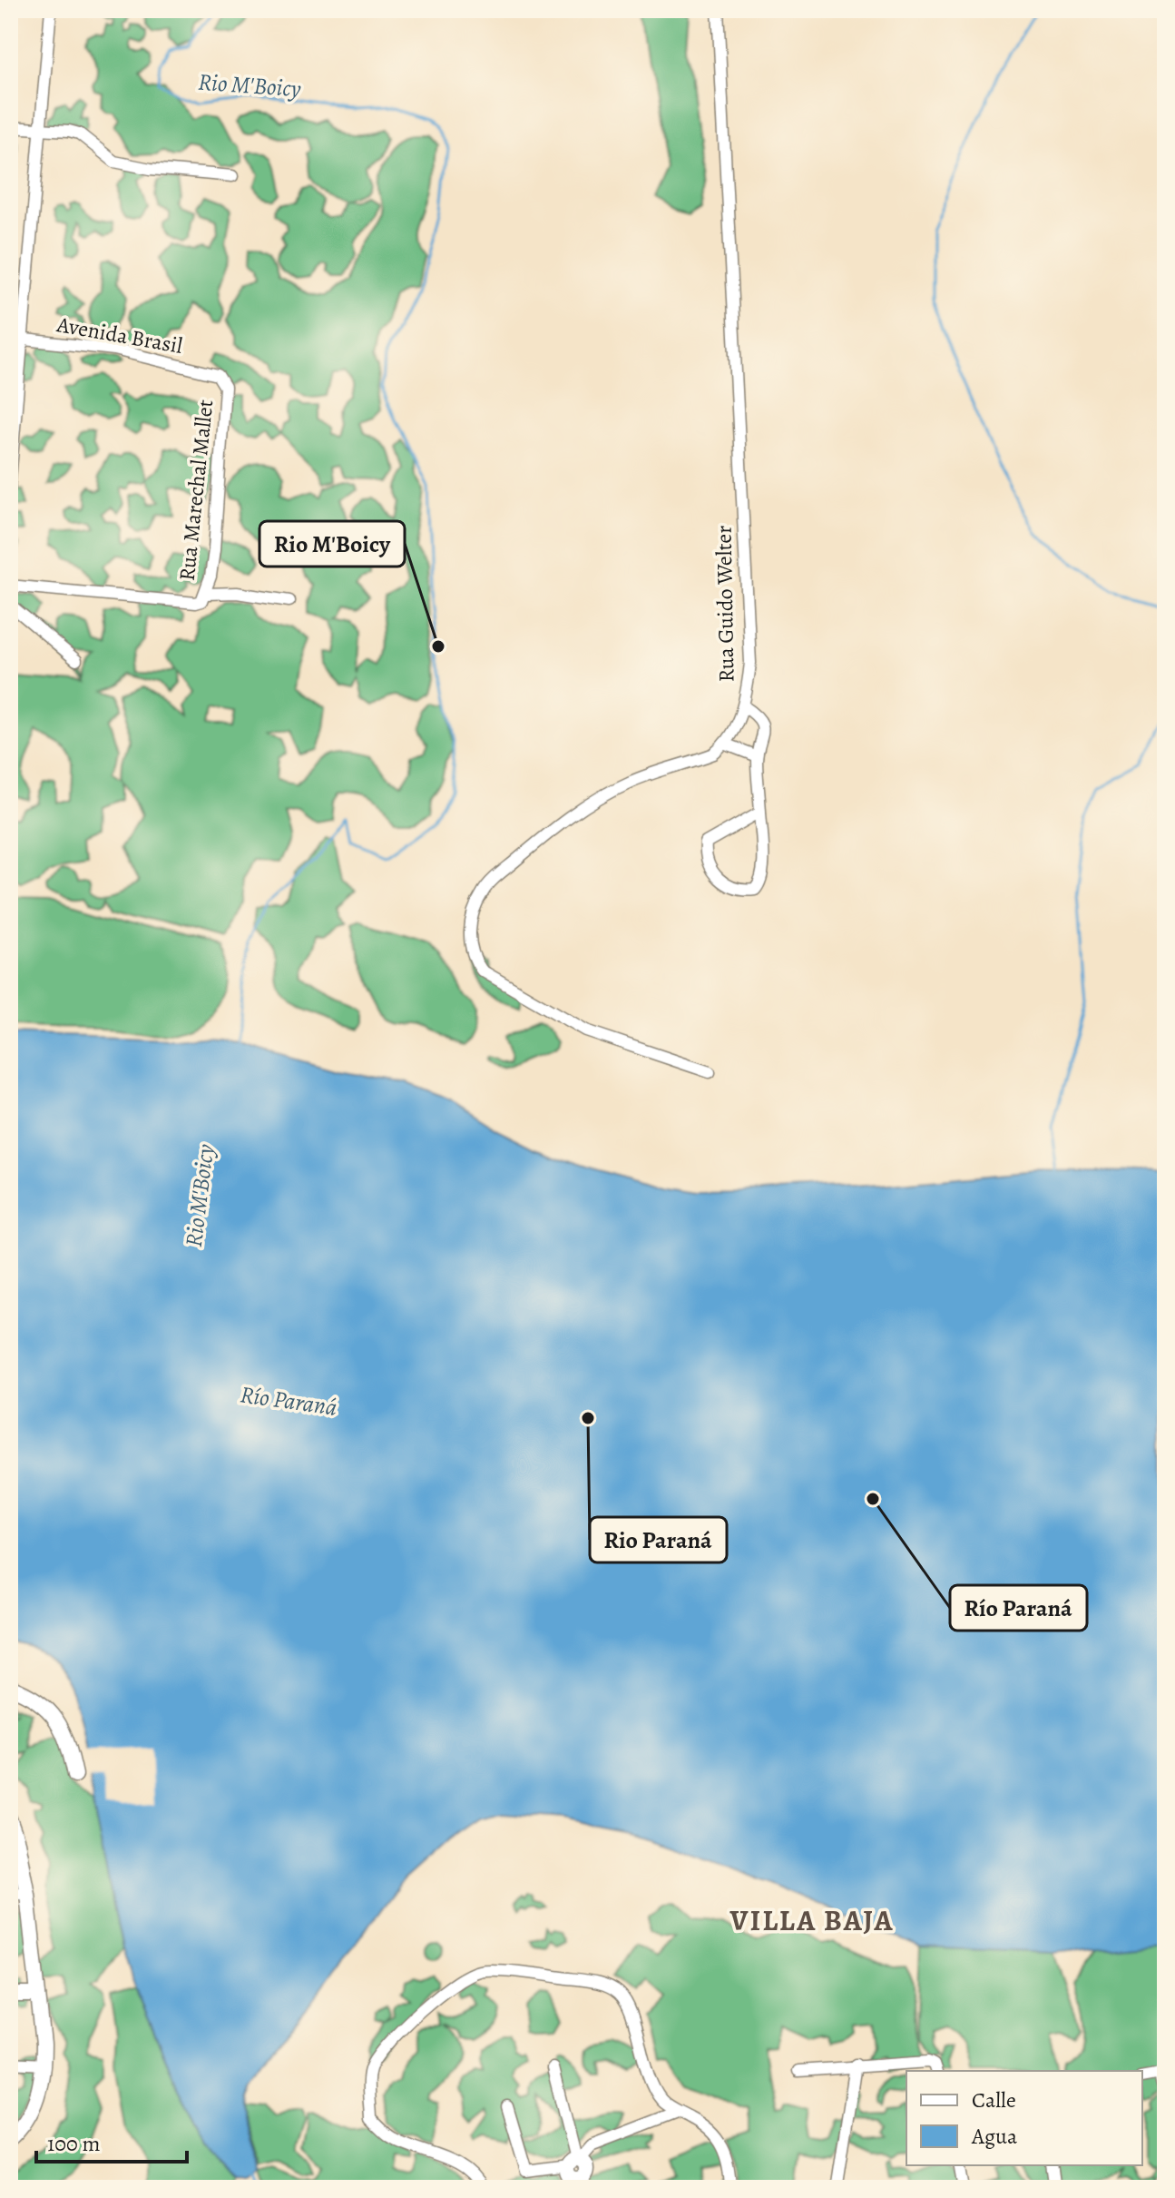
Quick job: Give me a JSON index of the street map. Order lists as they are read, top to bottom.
{
  "streets": {
    "street": ["Avenida Brasil", "Rua Marechal Mallet", "Rua Guido Welter"]
  },
  "crossings": [
    ["Avenida Brasil", "Rua Marechal Mallet"]
  ],
  "districts": ["VILLA BAJA"],
  "water": ["Rio M'Boicy", "Río Paraná"],
  "places": ["Rio M'Boicy", "Rio Paraná", "Río Paraná"],
  "legend": ["Calle", "Agua"],
  "scale_bar": "100 m"
}
